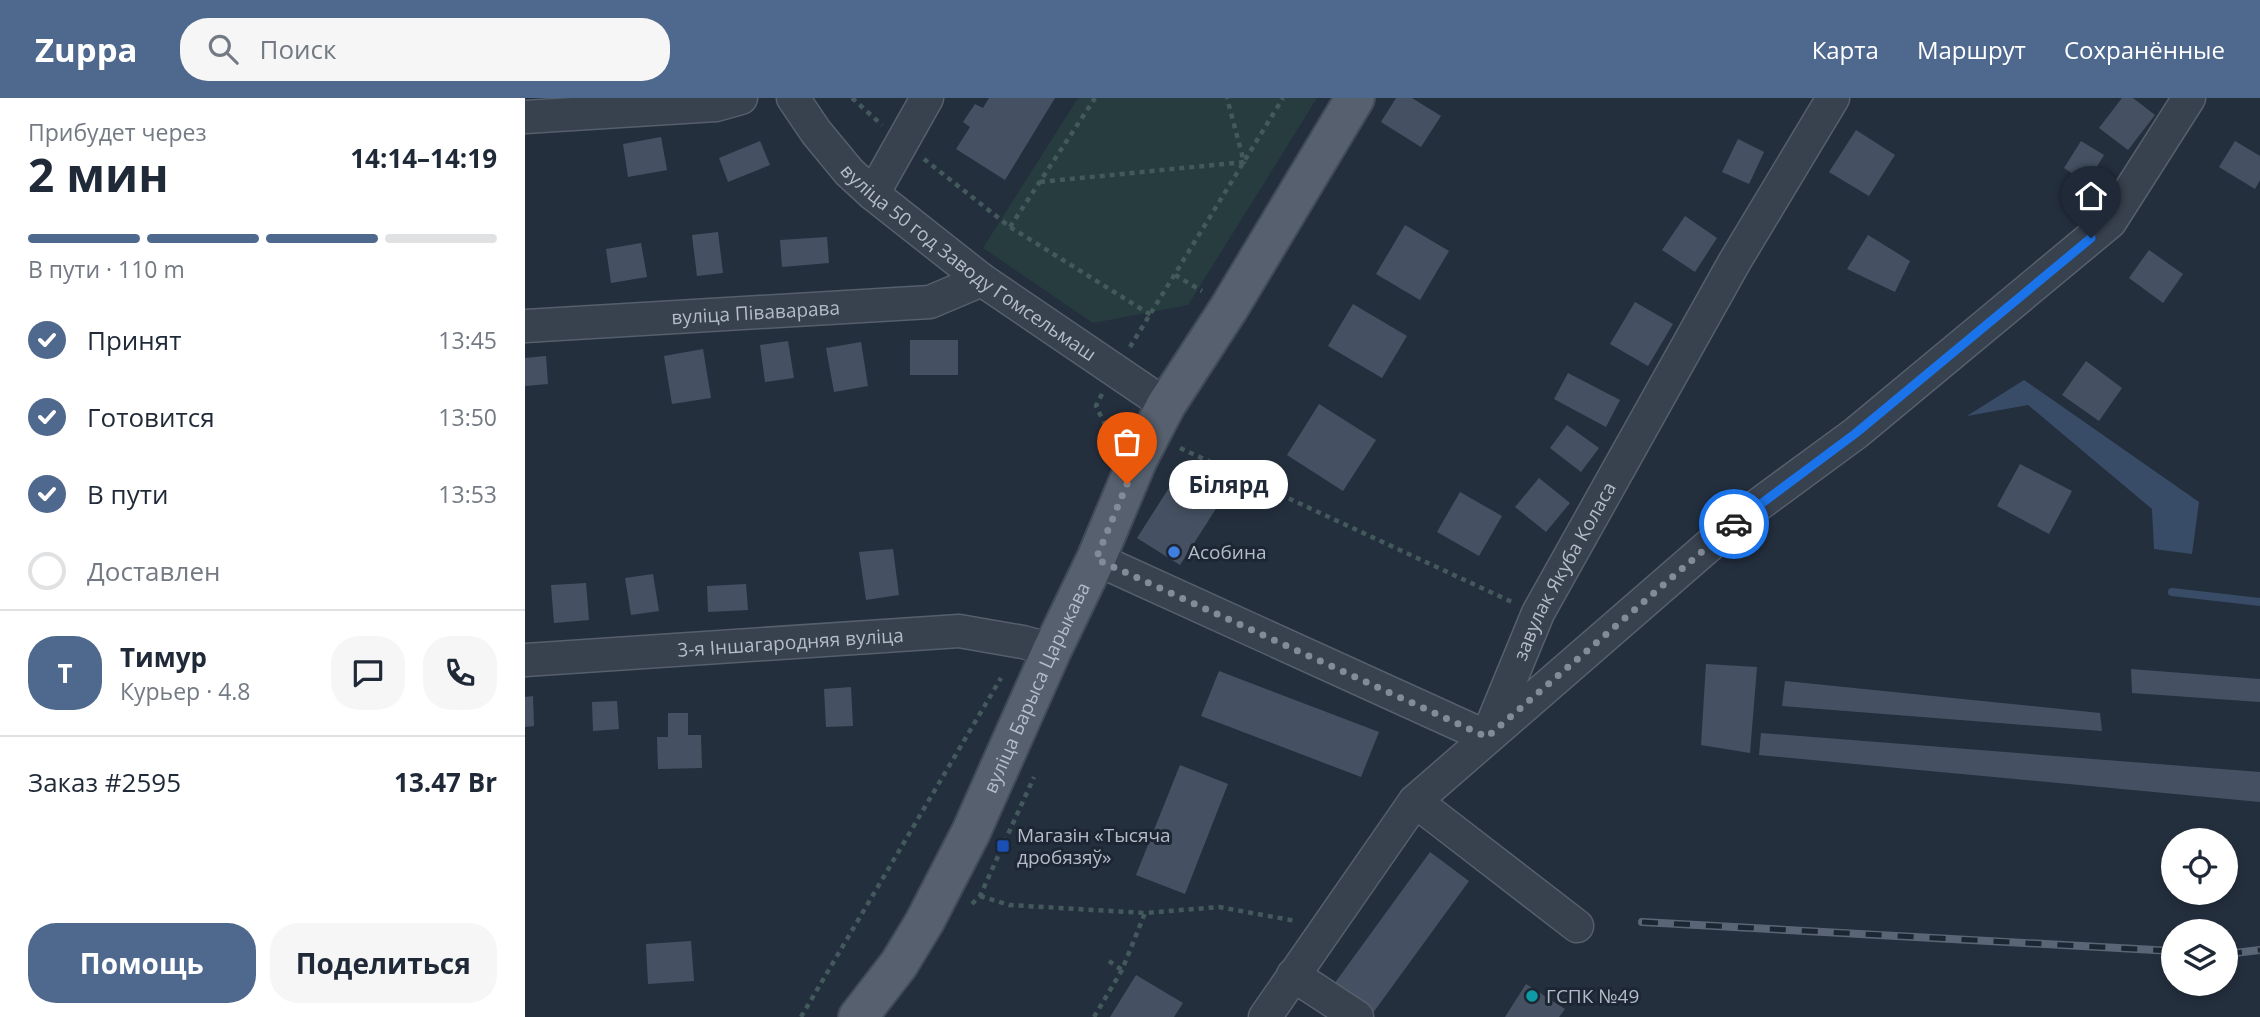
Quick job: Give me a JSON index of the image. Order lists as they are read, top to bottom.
{
  "streets": {
    "main road": ["вуліца Барыса Царыкава"],
    "street": [
      "вуліца 50 год Заводу Гомсельмаш",
      "вуліца Піваварава",
      "завулак Якуба Коласа",
      "3-я Іншагародняя вуліца"
    ]
  },
  "crossings": [
    ["вуліца 50 год Заводу Гомсельмаш", "вуліца Піваварава"],
    ["вуліца 50 год Заводу Гомсельмаш", "вуліца Барыса Царыкава"],
    ["3-я Іншагародняя вуліца", "вуліца Барыса Царыкава"]
  ],
  "places": {
    "other": ["Білярд", "Асобина", "ГСПК №49"],
    "transit": ["Магазін «Тысяча дробязяў»"]
  },
  "page": {
    "header": "Zuppa",
    "search": "Поиск",
    "nav": ["Карта", "Маршрут", "Сохранённые"],
    "heading": ["2 мин", "Прибудет через", "14:14–14:19"],
    "panel": [
      "Тимур",
      "Курьер · 4.8",
      "Заказ #2595",
      "13.47 Br"
    ],
    "bar": "В пути · 110 m",
    "list": [
      ["Принят", "13:45"],
      ["Готовится", "13:50"],
      ["В пути", "13:53"],
      "Доставлен"
    ],
    "bubble": "Білярд",
    "round": "Т",
    "buttons": ["Помощь", "Поделиться"]
  }
}
